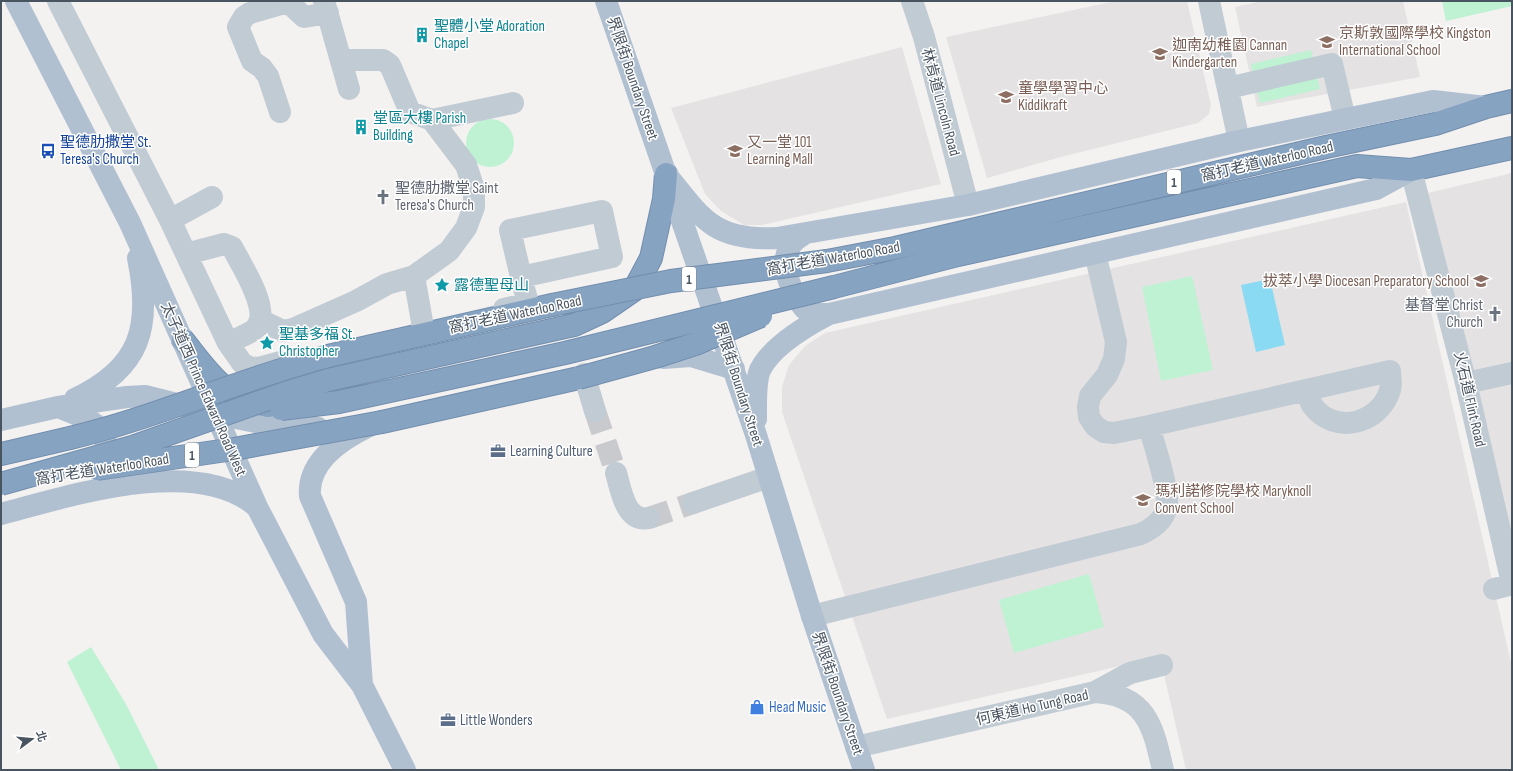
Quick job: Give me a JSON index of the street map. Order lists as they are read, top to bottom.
{
  "streets": {
    "highway": ["窩打老道 Waterloo Road", "1"],
    "main road": ["界限街 Boundary Street", "太子道西 Prince Edward Road West"],
    "street": ["林肯道 Lincoln Road", "火石道 Flint Road", "何東道 Ho Tung Road"]
  },
  "crossings": [
    ["界限街 Boundary Street", "窩打老道 Waterloo Road"],
    ["界限街 Boundary Street", "何東道 Ho Tung Road"],
    ["林肯道 Lincoln Road", "窩打老道 Waterloo Road"],
    ["窩打老道 Waterloo Road", "太子道西 Prince Edward Road West"],
    ["窩打老道 Waterloo Road", "火石道 Flint Road"]
  ],
  "places": {
    "building": ["聖體小堂 Adoration Chapel", "堂區大樓 Parish Building"],
    "school or university": [
      "京斯敦國際學校 Kingston International School",
      "迦南幼稚園 Cannan Kindergarten",
      "童學學習中心 Kiddikraft",
      "又一堂 101 Learning Mall",
      "拔萃小學 Diocesan Preparatory School",
      "瑪利諾修院學校 Maryknoll Convent School"
    ],
    "bus stop": ["聖德肋撒堂 St. Teresa's Church"],
    "church": ["聖德肋撒堂 Saint Teresa's Church", "基督堂 Christ Church"],
    "place": ["露德聖母山", "聖基多福 St. Christopher"],
    "office": ["Learning Culture", "Little Wonders"],
    "shop": ["Head Music"]
  },
  "north": "right"
}
